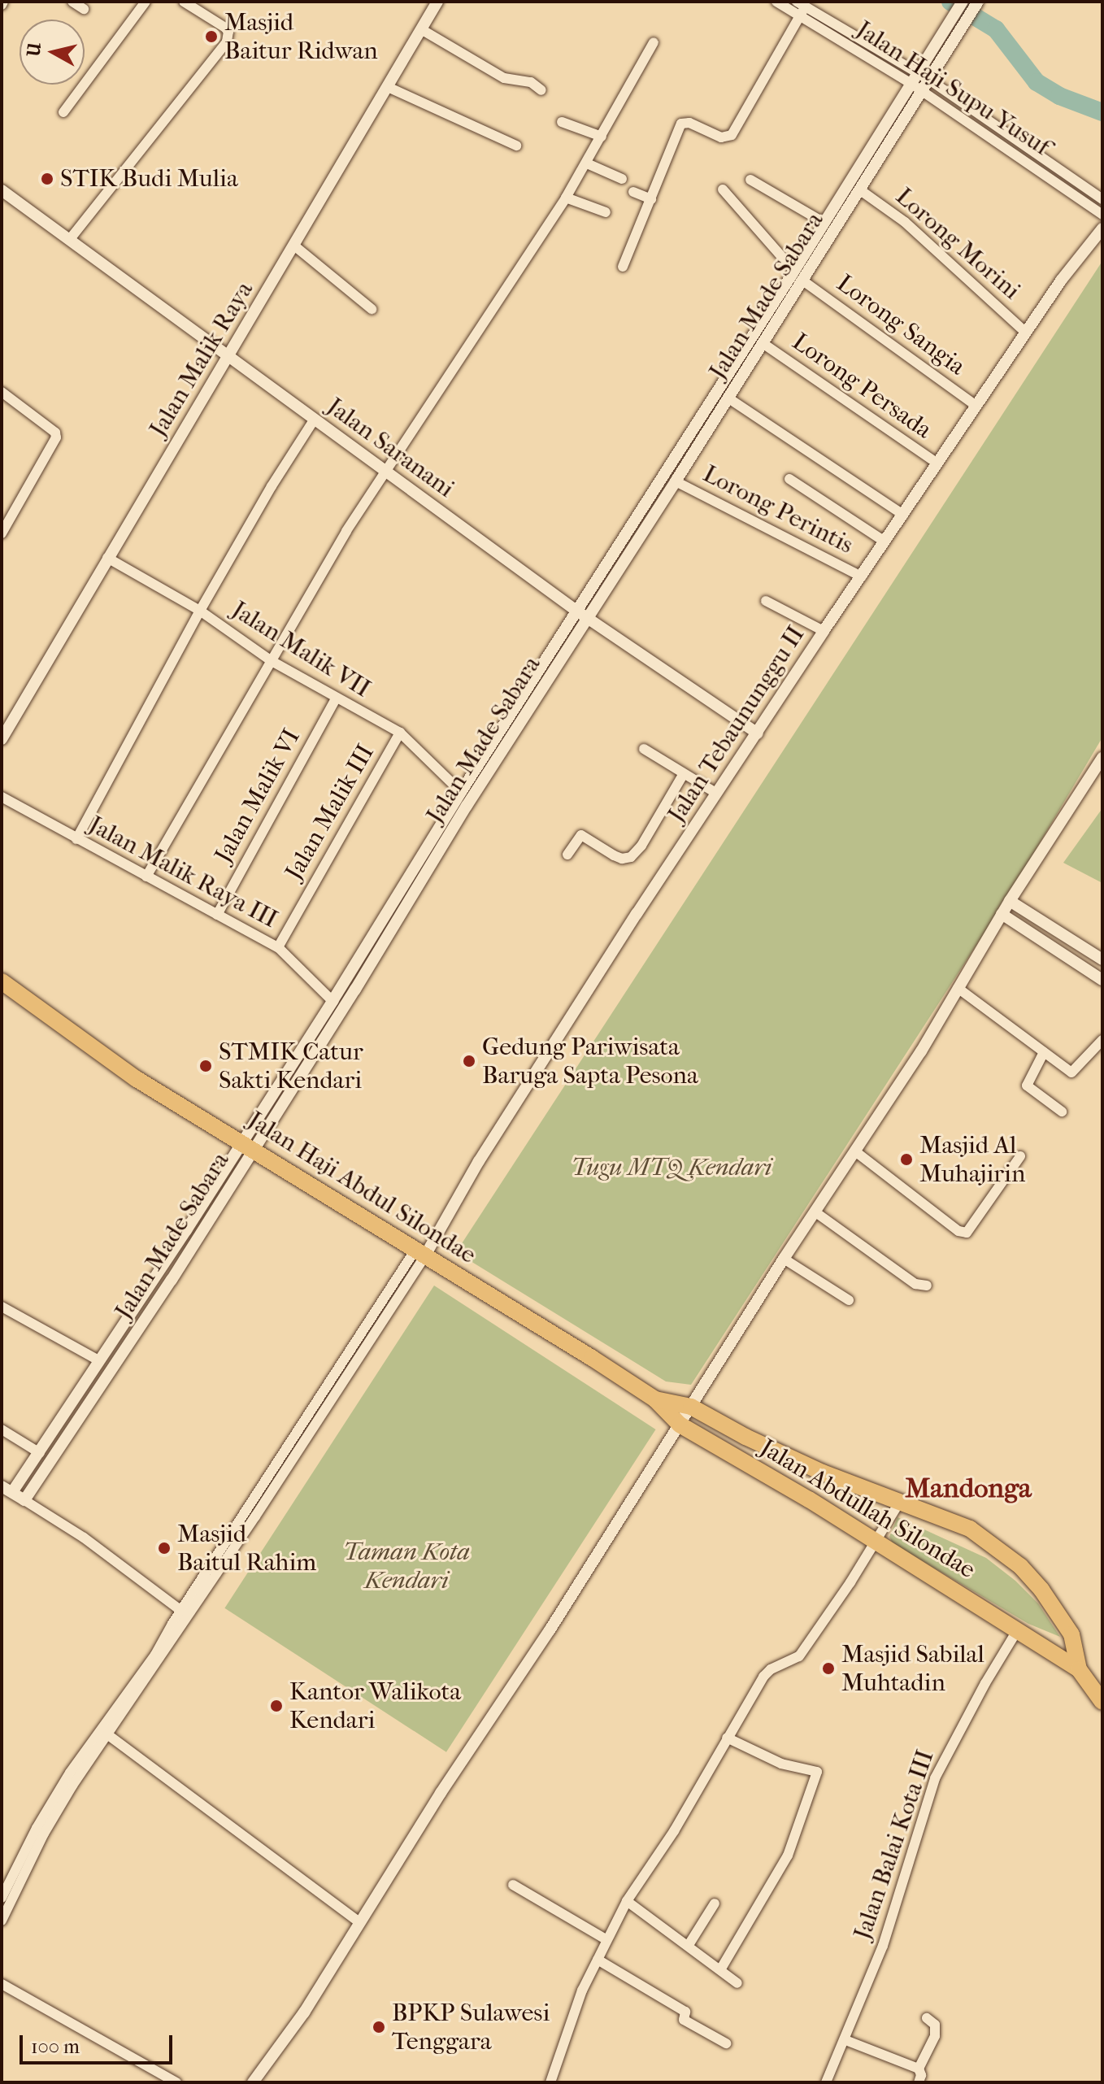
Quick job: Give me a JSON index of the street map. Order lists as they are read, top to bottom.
{
  "streets": {
    "highway": ["Jalan Haji Abdul Silondae", "Jalan Abdullah Silondae"],
    "street": [
      "Jalan Haji Supu Yusuf",
      "Lorong Morini",
      "Jalan Made Sabara",
      "Lorong Sangia",
      "Jalan Malik Raya",
      "Lorong Persada",
      "Jalan Saranani",
      "Lorong Perintis",
      "Jalan Malik VII",
      "Jalan Tebaununggu II",
      "Jalan Malik VI",
      "Jalan Malik III",
      "Jalan Malik Raya III",
      "Jalan Balai Kota III"
    ]
  },
  "crossings": [
    ["Jalan Haji Supu Yusuf", "Jalan Made Sabara"],
    ["Lorong Morini", "Jalan Made Sabara"],
    ["Lorong Morini", "Jalan Tebaununggu II"],
    ["Jalan Made Sabara", "Lorong Sangia"],
    ["Jalan Made Sabara", "Lorong Persada"],
    ["Jalan Made Sabara", "Jalan Saranani"],
    ["Jalan Made Sabara", "Lorong Perintis"],
    ["Jalan Made Sabara", "Jalan Malik VII"],
    ["Jalan Made Sabara", "Jalan Malik Raya III"],
    ["Jalan Made Sabara", "Jalan Haji Abdul Silondae"],
    ["Lorong Sangia", "Jalan Tebaununggu II"],
    ["Jalan Malik Raya", "Jalan Saranani"],
    ["Jalan Malik Raya", "Jalan Malik VII"],
    ["Lorong Persada", "Jalan Tebaununggu II"],
    ["Jalan Saranani", "Jalan Tebaununggu II"],
    ["Lorong Perintis", "Jalan Tebaununggu II"],
    ["Jalan Malik VII", "Jalan Malik VI"],
    ["Jalan Malik VII", "Jalan Malik III"],
    ["Jalan Tebaununggu II", "Jalan Haji Abdul Silondae"],
    ["Jalan Malik VI", "Jalan Malik Raya III"],
    ["Jalan Malik III", "Jalan Malik Raya III"],
    ["Jalan Haji Abdul Silondae", "Jalan Abdullah Silondae"],
    ["Jalan Abdullah Silondae", "Jalan Balai Kota III"]
  ],
  "districts": ["Mandonga"],
  "parks": ["Tugu MTQ Kendari", "Taman Kota Kendari"],
  "places": [
    "Masjid Baitur Ridwan",
    "STIK Budi Mulia",
    "Gedung Pariwisata Baruga Sapta Pesona",
    "STMIK Catur Sakti Kendari",
    "Masjid Al Muhajirin",
    "Masjid Baitul Rahim",
    "Masjid Sabilal Muhtadin",
    "Kantor Walikota Kendari",
    "BPKP Sulawesi Tenggara"
  ],
  "scale_bar": "100 m",
  "north": "left"
}
